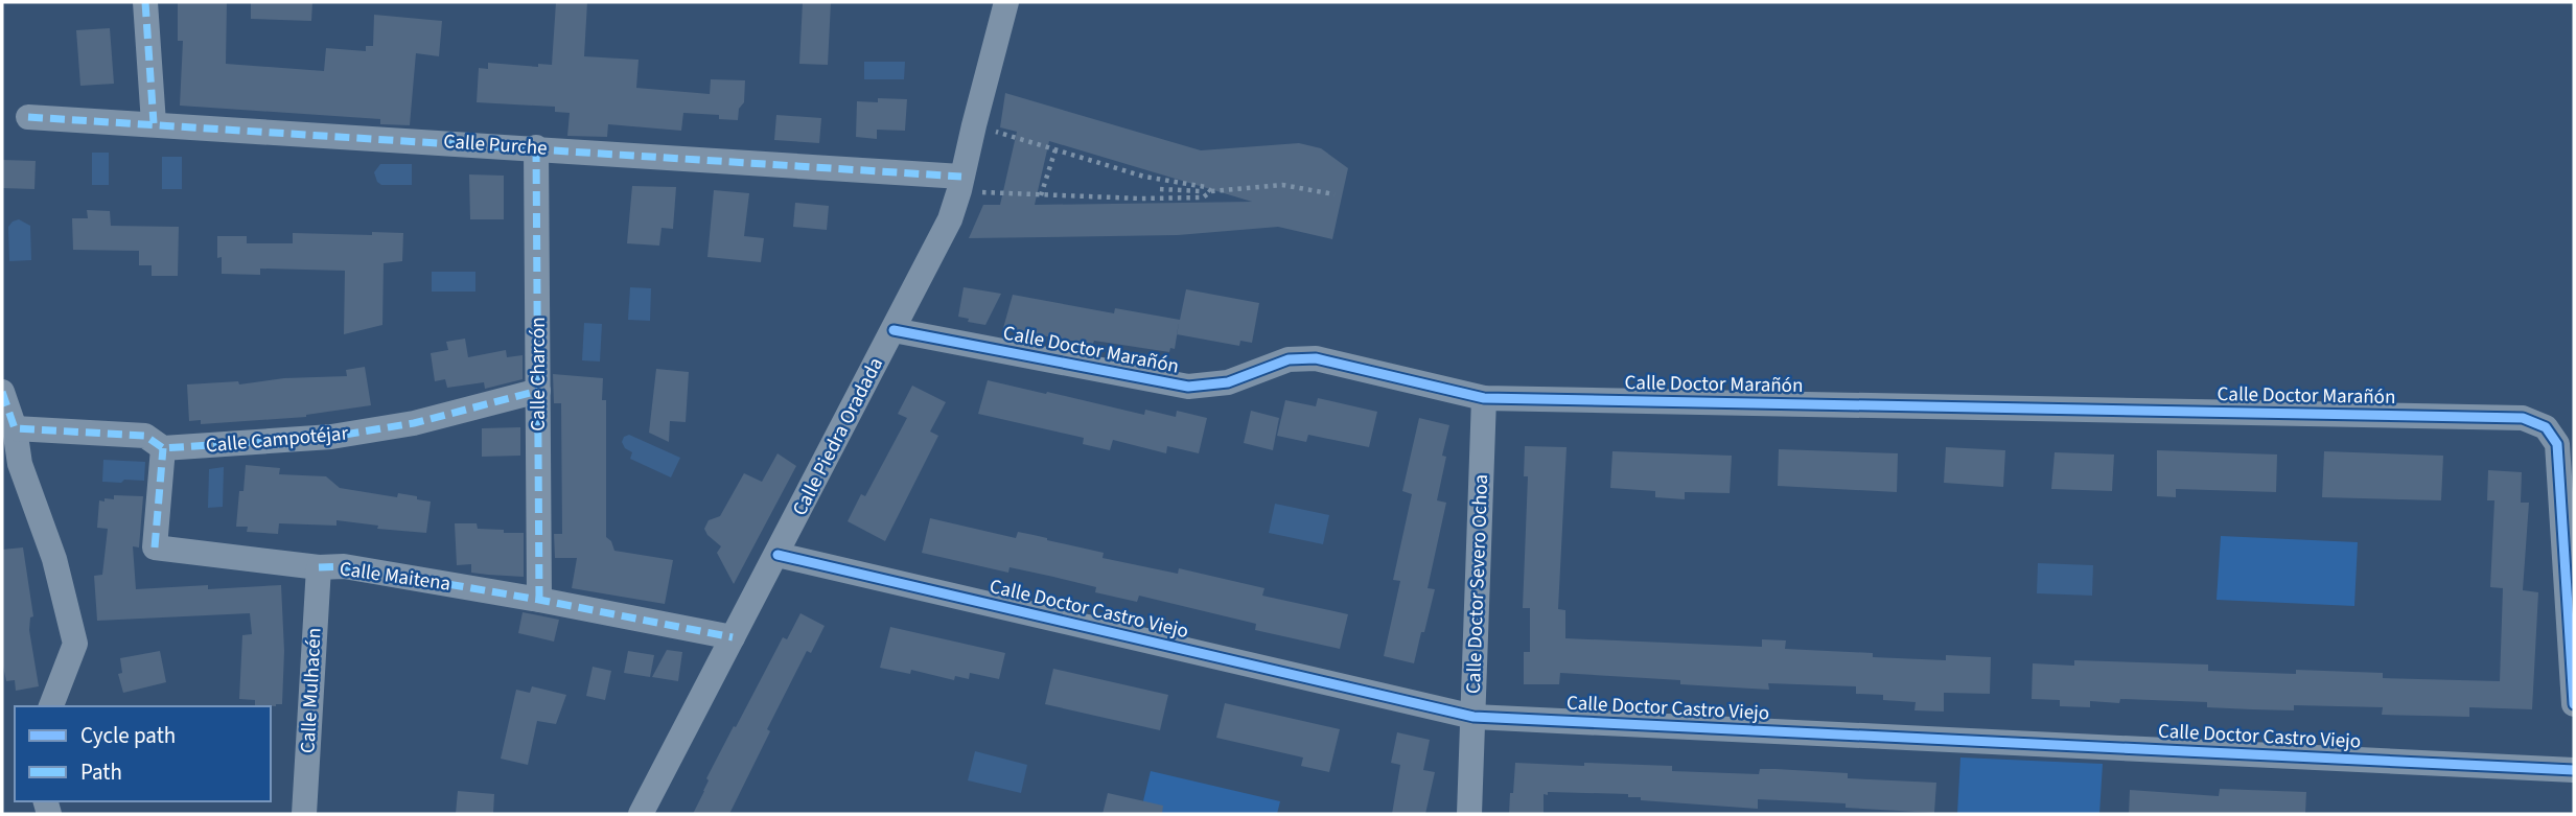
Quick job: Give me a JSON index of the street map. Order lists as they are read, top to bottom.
{
  "streets": {
    "street": [
      "Calle Purche",
      "Calle Doctor Marañón",
      "Calle Charcón",
      "Calle Piedra Oradada",
      "Calle Campotéjar",
      "Calle Maitena",
      "Calle Doctor Severo Ochoa",
      "Calle Doctor Castro Viejo",
      "Calle Mulhacén"
    ]
  },
  "crossings": [
    ["Calle Purche", "Calle Charcón"],
    ["Calle Purche", "Calle Piedra Oradada"],
    ["Calle Doctor Marañón", "Calle Piedra Oradada"],
    ["Calle Doctor Marañón", "Calle Doctor Severo Ochoa"],
    ["Calle Charcón", "Calle Campotéjar"],
    ["Calle Charcón", "Calle Maitena"],
    ["Calle Piedra Oradada", "Calle Maitena"],
    ["Calle Piedra Oradada", "Calle Doctor Castro Viejo"],
    ["Calle Campotéjar", "Calle Maitena"],
    ["Calle Maitena", "Calle Mulhacén"],
    ["Calle Doctor Severo Ochoa", "Calle Doctor Castro Viejo"]
  ],
  "legend": ["Cycle path", "Path"]
}
